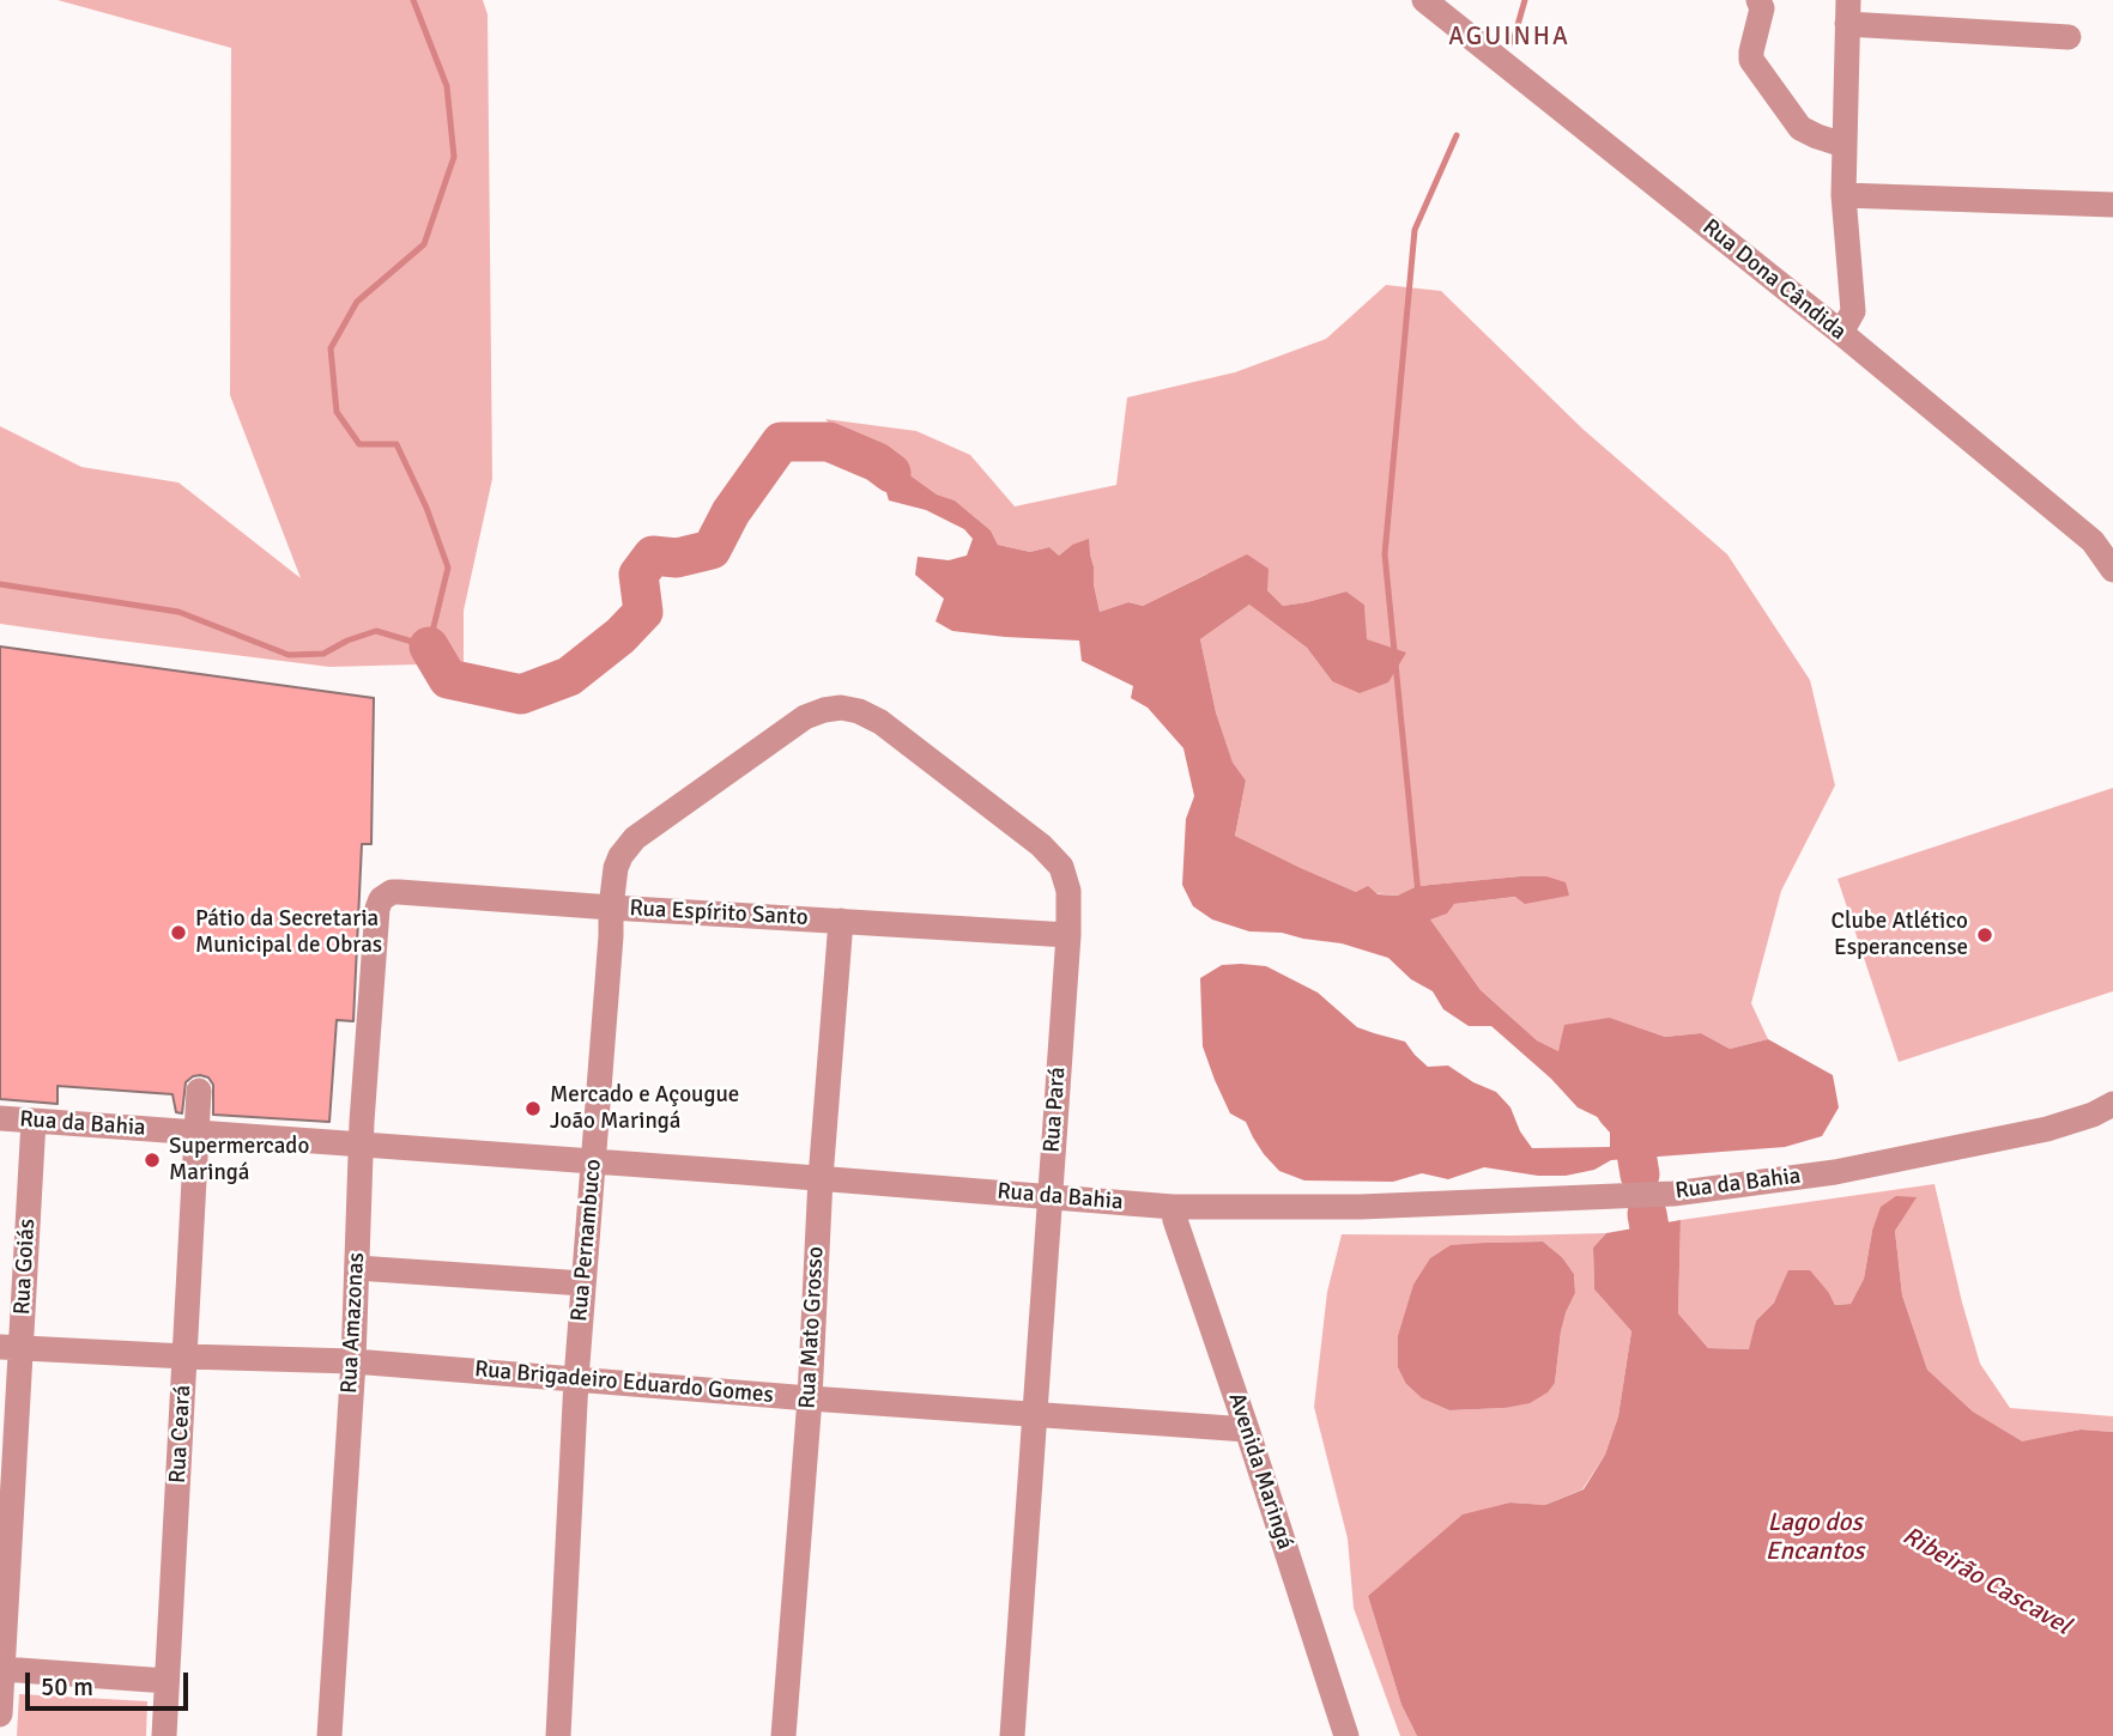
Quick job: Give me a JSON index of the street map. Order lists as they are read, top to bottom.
{
  "streets": {
    "street": [
      "Rua Dona Cândida",
      "Rua Espírito Santo",
      "Rua Pará",
      "Rua da Bahia",
      "Rua Pernambuco",
      "Rua Goiás",
      "Rua Amazonas",
      "Rua Mato Grosso",
      "Rua Brigadeiro Eduardo Gomes",
      "Rua Ceará",
      "Avenida Maringá"
    ]
  },
  "crossings": [
    ["Rua Espírito Santo", "Rua Pará"],
    ["Rua Espírito Santo", "Rua Pernambuco"],
    ["Rua Espírito Santo", "Rua Amazonas"],
    ["Rua Espírito Santo", "Rua Mato Grosso"],
    ["Rua Pará", "Rua da Bahia"],
    ["Rua Pará", "Rua Pernambuco"],
    ["Rua Pará", "Rua Brigadeiro Eduardo Gomes"],
    ["Rua da Bahia", "Rua Pernambuco"],
    ["Rua da Bahia", "Rua Goiás"],
    ["Rua da Bahia", "Rua Amazonas"],
    ["Rua da Bahia", "Rua Mato Grosso"],
    ["Rua da Bahia", "Rua Ceará"],
    ["Rua da Bahia", "Avenida Maringá"],
    ["Rua Pernambuco", "Rua Brigadeiro Eduardo Gomes"],
    ["Rua Goiás", "Rua Brigadeiro Eduardo Gomes"],
    ["Rua Amazonas", "Rua Brigadeiro Eduardo Gomes"],
    ["Rua Mato Grosso", "Rua Brigadeiro Eduardo Gomes"],
    ["Rua Brigadeiro Eduardo Gomes", "Rua Ceará"],
    ["Rua Brigadeiro Eduardo Gomes", "Avenida Maringá"]
  ],
  "districts": ["AGUINHA"],
  "water": ["Lago dos Encantos", "Ribeirão Cascavel"],
  "places": [
    "Pátio da Secretaria Municipal de Obras",
    "Clube Atlético Esperancense",
    "Mercado e Açougue João Maringá",
    "Supermercado Maringá"
  ],
  "scale_bar": "50 m"
}
